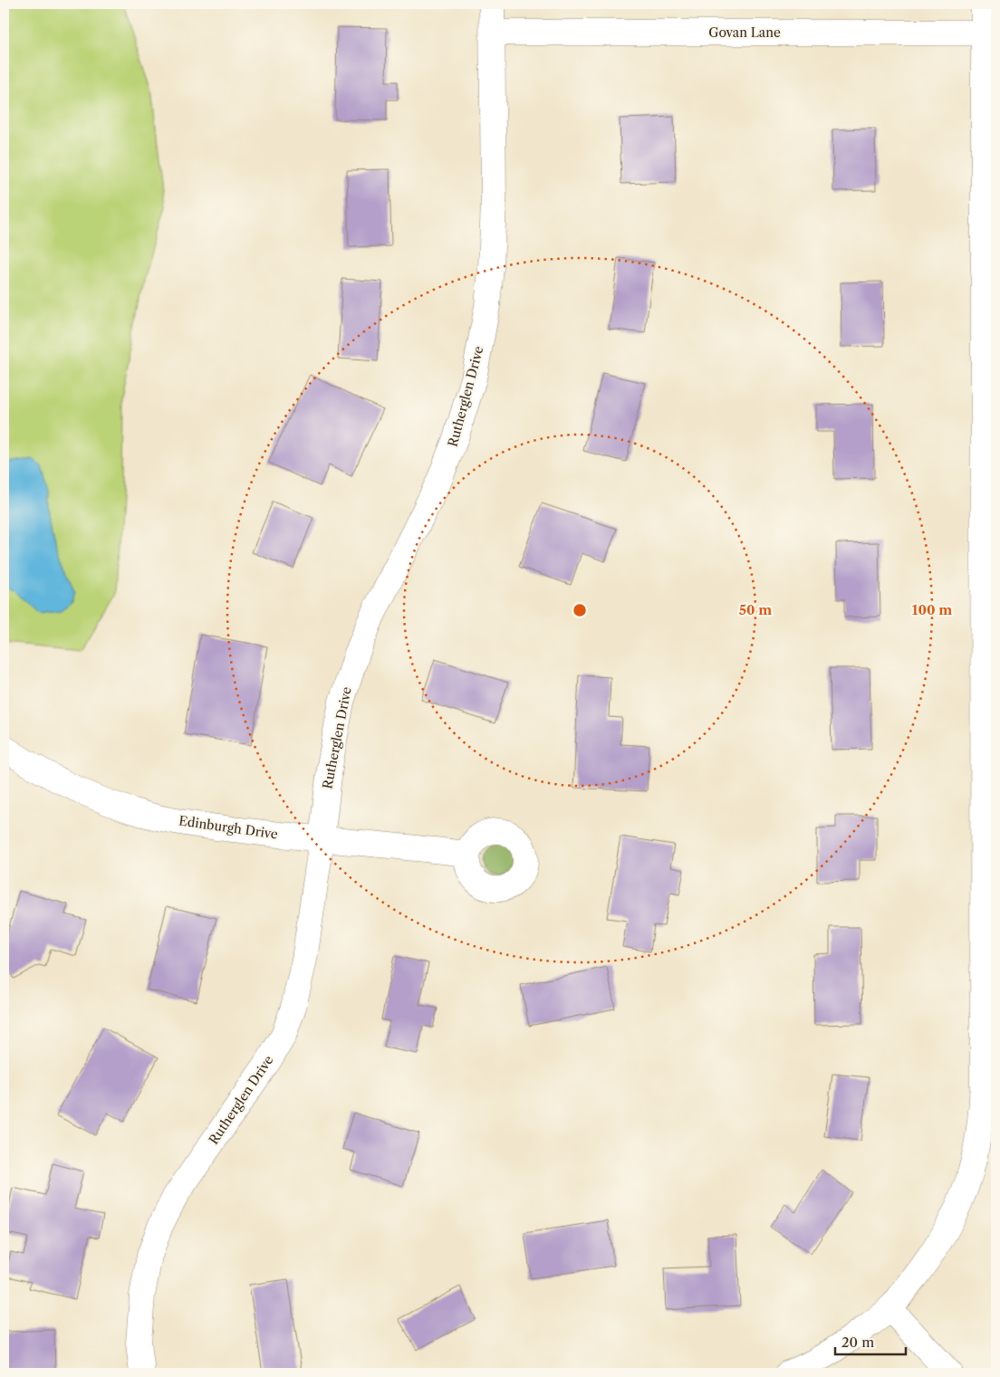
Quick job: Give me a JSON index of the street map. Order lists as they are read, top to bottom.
{
  "streets": {
    "street": ["Govan Lane", "Rutherglen Drive", "Edinburgh Drive"]
  },
  "crossings": [
    ["Govan Lane", "Rutherglen Drive"],
    ["Rutherglen Drive", "Edinburgh Drive"]
  ],
  "scale_bar": "20 m",
  "rings": ["50 m", "100 m"]
}
